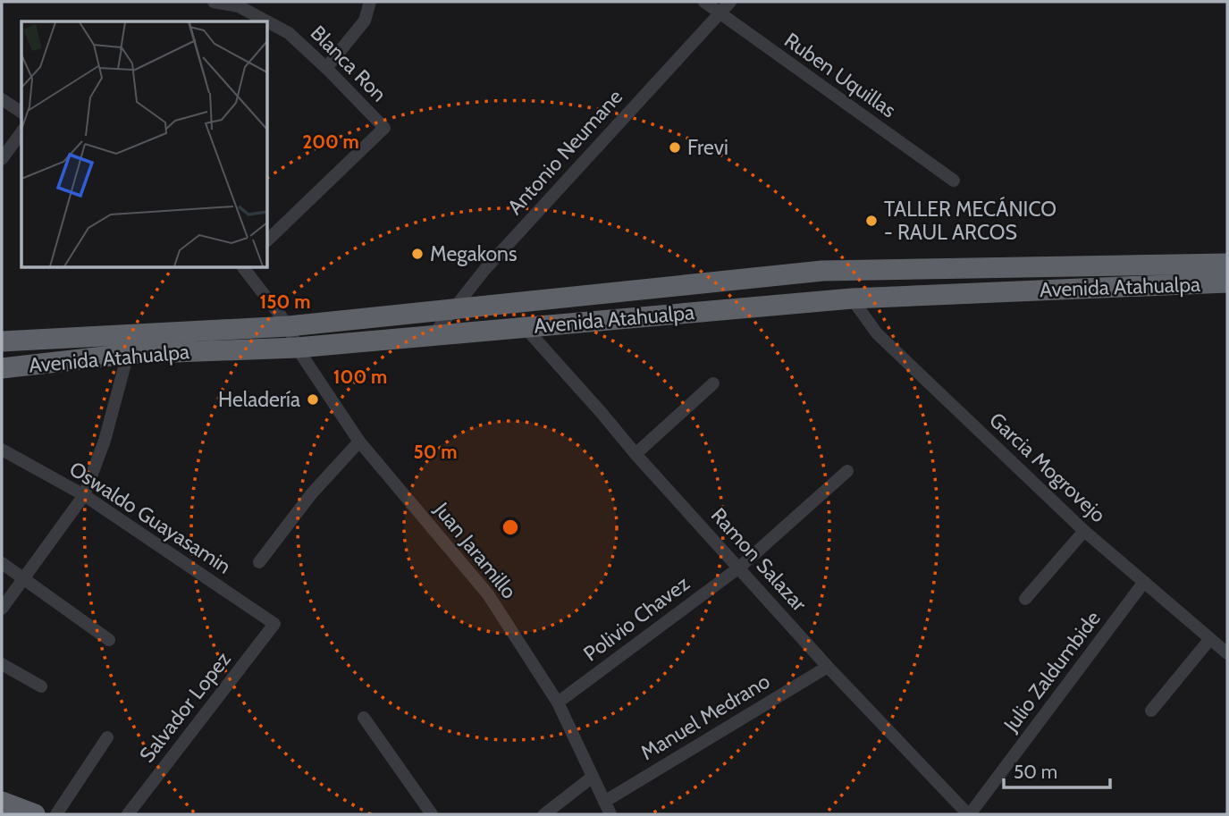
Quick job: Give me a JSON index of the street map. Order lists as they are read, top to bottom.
{
  "streets": {
    "highway": ["Avenida Atahualpa"],
    "street": [
      "Blanca Ron",
      "Ruben Uquillas",
      "Antonio Neumane",
      "Garcia Mogrovejo",
      "Oswaldo Guayasamin",
      "Juan Jaramillo",
      "Ramon Salazar",
      "Polivio Chavez",
      "Julio Zaldumbide",
      "Salvador Lopez",
      "Manuel Medrano"
    ]
  },
  "crossings": [
    ["Ruben Uquillas", "Antonio Neumane"],
    ["Antonio Neumane", "Avenida Atahualpa"],
    ["Avenida Atahualpa", "Garcia Mogrovejo"],
    ["Avenida Atahualpa", "Juan Jaramillo"],
    ["Avenida Atahualpa", "Ramon Salazar"],
    ["Garcia Mogrovejo", "Julio Zaldumbide"],
    ["Oswaldo Guayasamin", "Salvador Lopez"],
    ["Juan Jaramillo", "Polivio Chavez"],
    ["Juan Jaramillo", "Manuel Medrano"],
    ["Ramon Salazar", "Polivio Chavez"],
    ["Ramon Salazar", "Julio Zaldumbide"],
    ["Ramon Salazar", "Manuel Medrano"]
  ],
  "places": [
    "Frevi",
    "TALLER MECÁNICO - RAUL ARCOS",
    "Megakons",
    "Heladería"
  ],
  "scale_bar": "50 m",
  "rings": [
    "200 m",
    "150 m",
    "100 m",
    "50 m"
  ]
}
